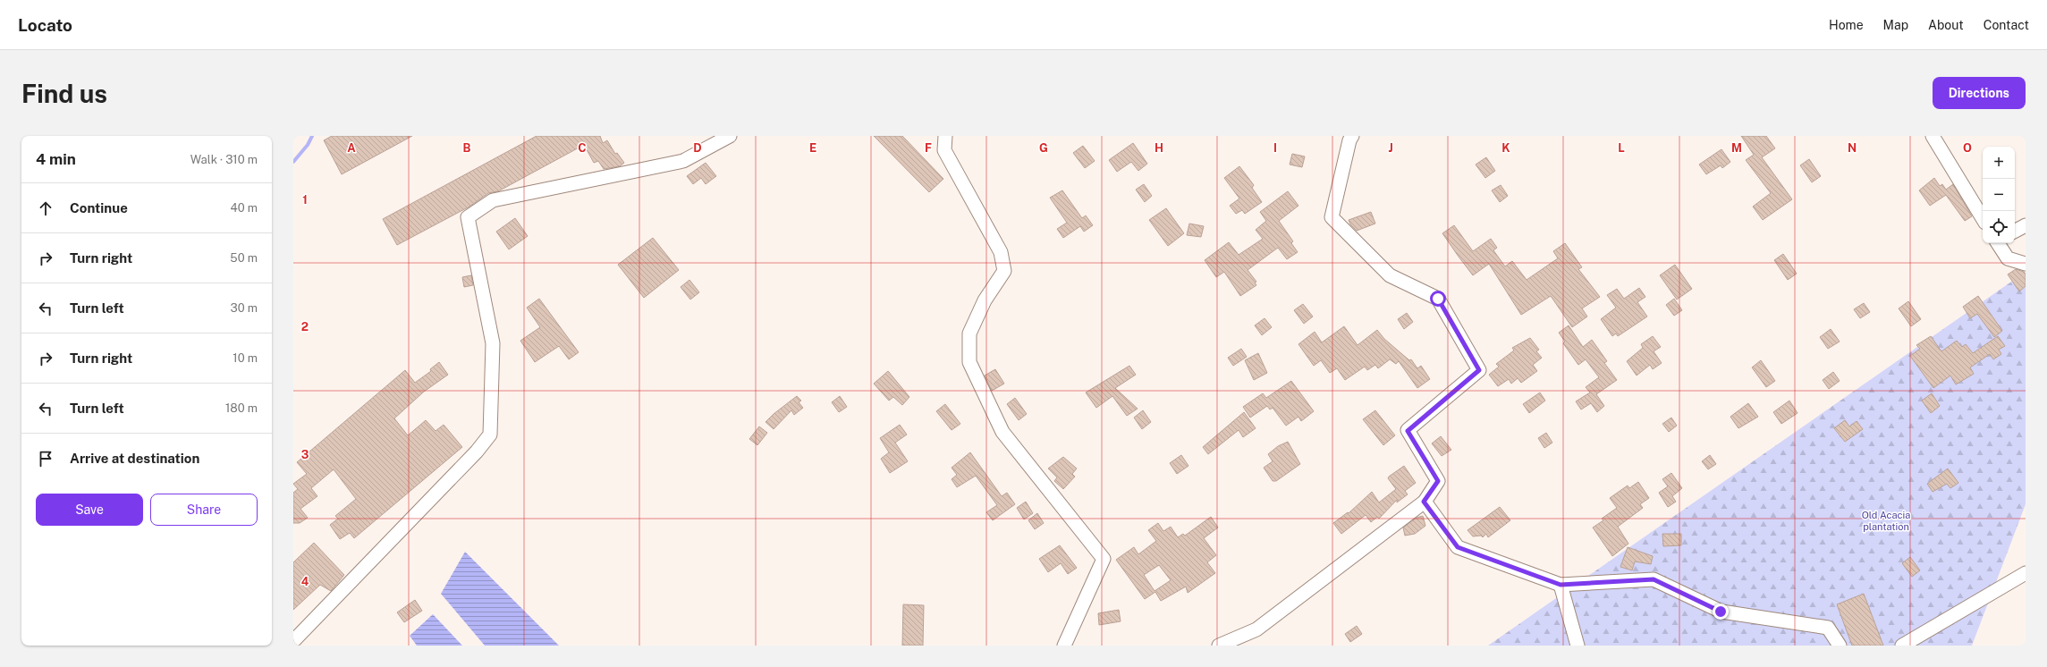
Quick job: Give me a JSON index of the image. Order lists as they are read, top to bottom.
{
  "parks": ["Old Acacia plantation"],
  "page": {
    "header": "Locato",
    "nav": [
      "Home",
      "Map",
      "About",
      "Contact"
    ],
    "buttons": [
      "Directions",
      ["Save", "Share"]
    ],
    "title": "Find us",
    "heading": ["4 min", "Walk · 310 m"],
    "map_buttons": ["+", "−"],
    "list": [
      ["Continue", "40 m"],
      ["Turn right", "50 m"],
      ["Turn left", "30 m"],
      ["Turn right", "10 m"],
      ["Turn left", "180 m"],
      "Arrive at destination"
    ]
  },
  "grid": {
    "columns": [
      "A",
      "B",
      "C",
      "D",
      "E",
      "F",
      "G",
      "H",
      "I",
      "J",
      "K",
      "L",
      "M",
      "N",
      "O"
    ],
    "rows": [
      "1",
      "2",
      "3",
      "4"
    ]
  }
}
